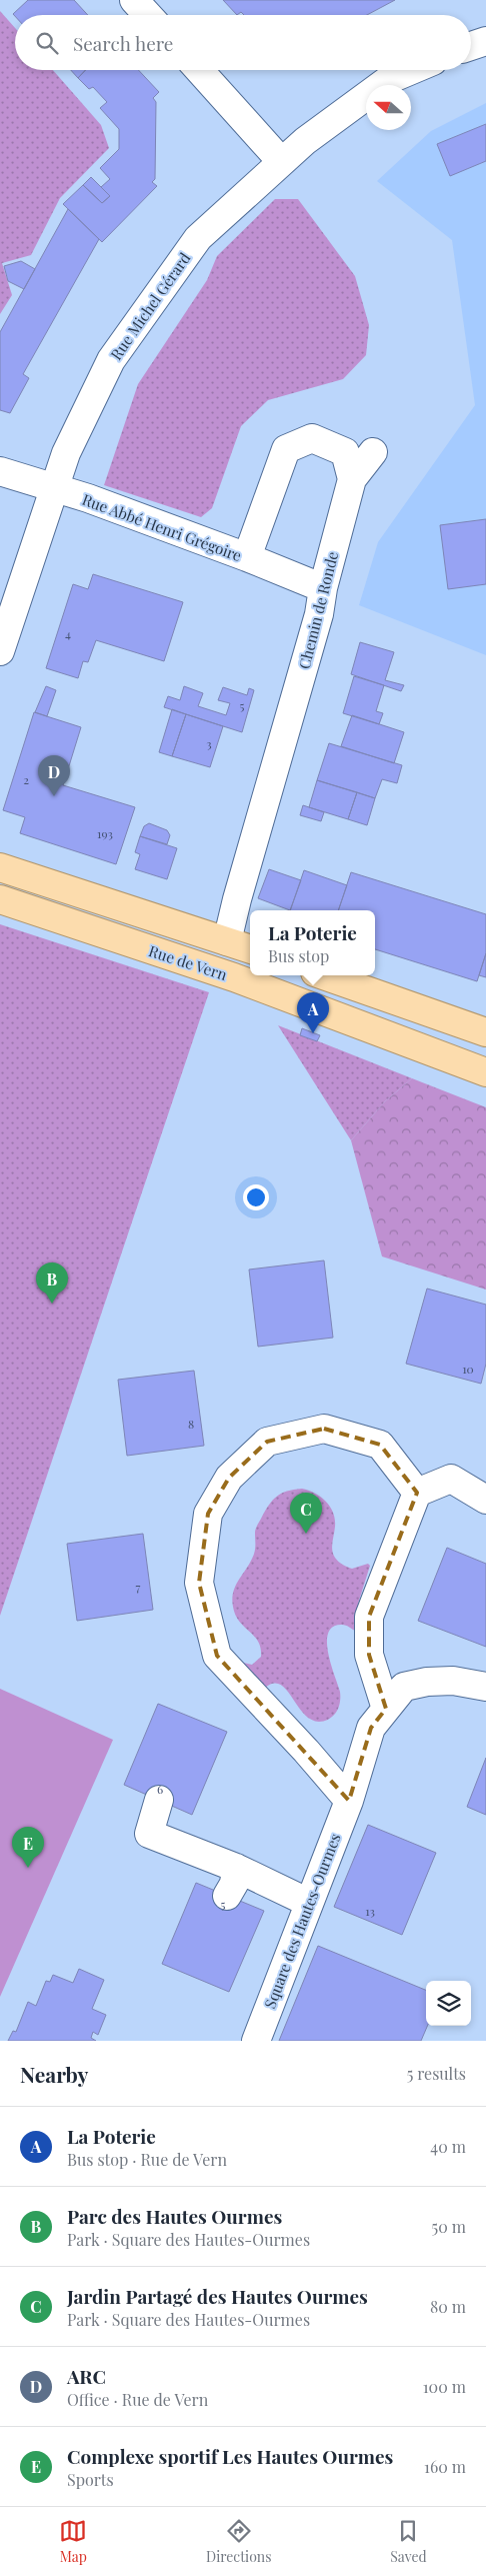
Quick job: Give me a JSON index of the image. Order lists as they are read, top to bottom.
{
  "streets": {
    "main road": ["Rue de Vern"],
    "street": [
      "Rue Michel Gérard",
      "Rue Abbé Henri Grégoire",
      "Chemin de Ronde",
      "Square des Hautes-Ourmes"
    ]
  },
  "crossings": [
    ["Rue Michel Gérard", "Rue Abbé Henri Grégoire"],
    ["Rue Abbé Henri Grégoire", "Chemin de Ronde"]
  ],
  "house_numbers": [
    "4",
    "5",
    "3",
    "2",
    "193",
    "10",
    "8",
    "7",
    "6",
    "5",
    "13"
  ],
  "north": "left",
  "page": {
    "search": "Search here",
    "pins": [
      "D",
      "A",
      "B",
      "C",
      "E"
    ],
    "popup": ["La Poterie", "Bus stop"],
    "heading": ["Nearby", "5 results"],
    "list": [
      {
        "mark": "A",
        "name": "La Poterie",
        "note": "Bus stop · Rue de Vern",
        "value": "40 m"
      },
      {
        "mark": "B",
        "name": "Parc des Hautes Ourmes",
        "note": "Park · Square des Hautes-Ourmes",
        "value": "50 m"
      },
      {
        "mark": "C",
        "name": "Jardin Partagé des Hautes Ourmes",
        "note": "Park · Square des Hautes-Ourmes",
        "value": "80 m"
      },
      {
        "mark": "D",
        "name": "ARC",
        "note": "Office · Rue de Vern",
        "value": "100 m"
      },
      {
        "mark": "E",
        "name": "Complexe sportif Les Hautes Ourmes",
        "note": "Sports",
        "value": "160 m"
      }
    ],
    "nav": ["Map", "Directions", "Saved"]
  }
}
